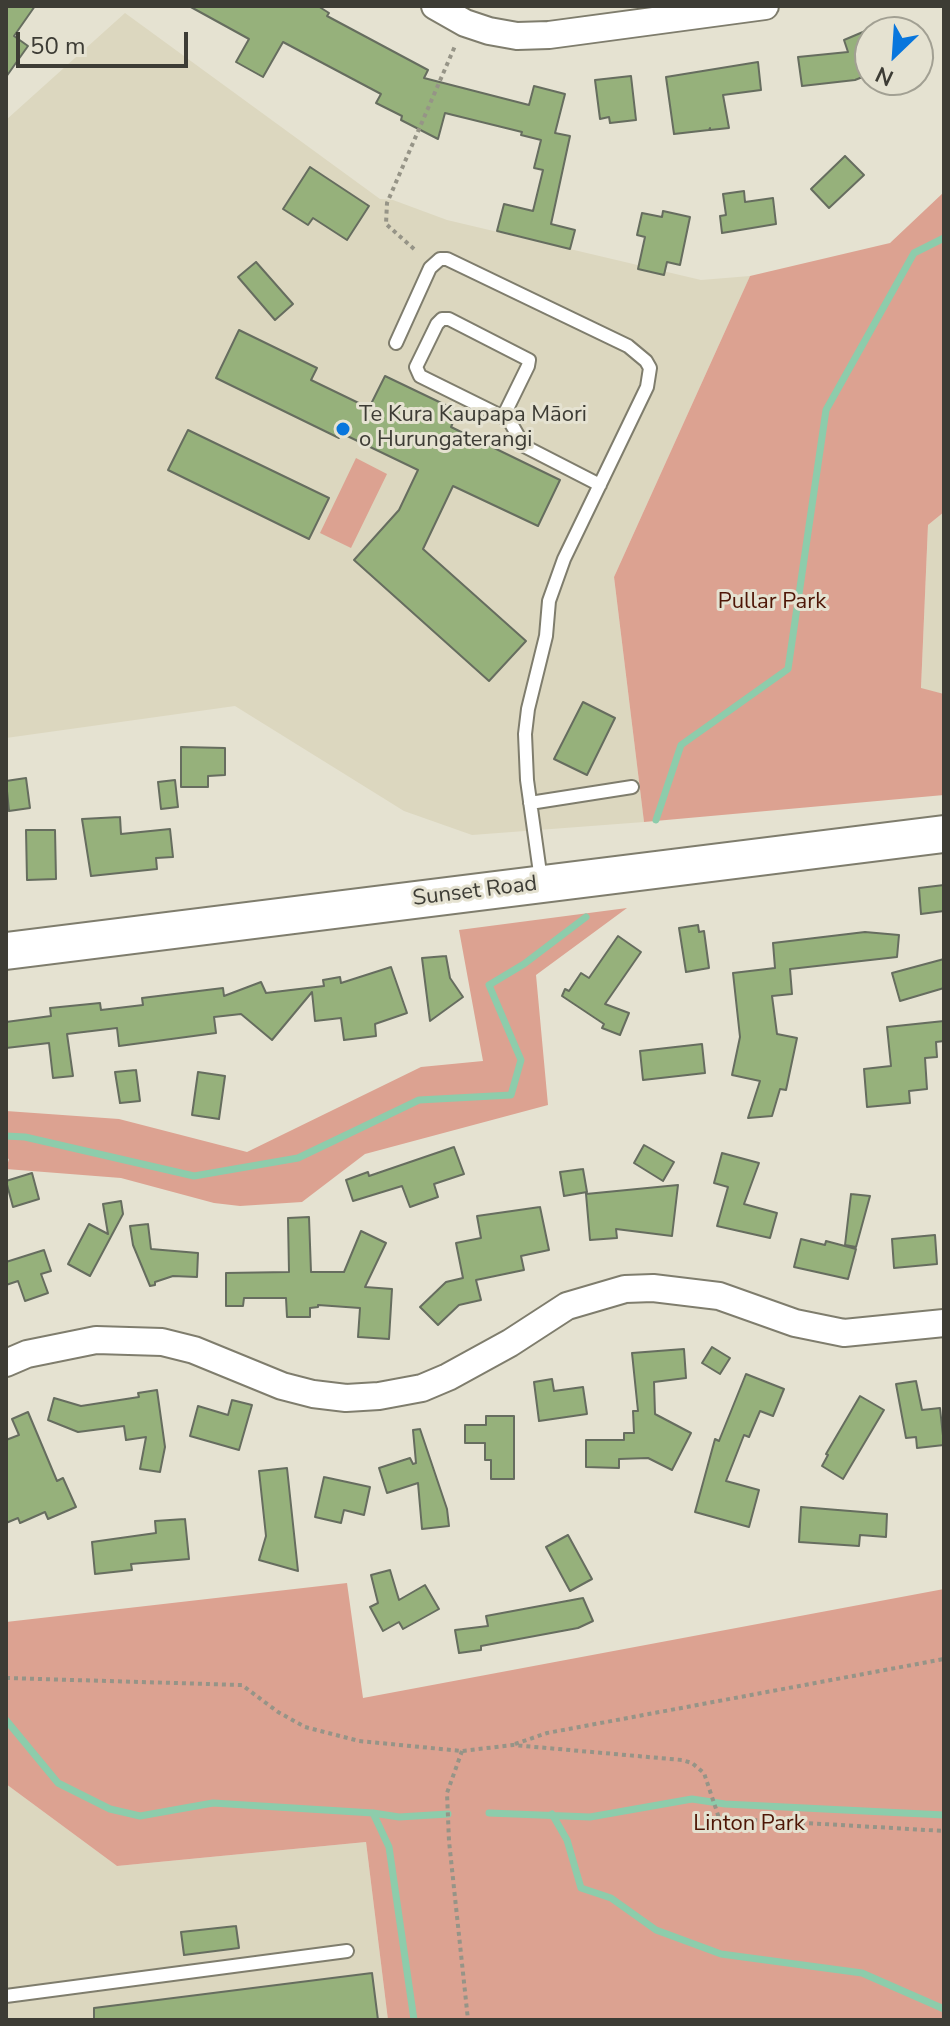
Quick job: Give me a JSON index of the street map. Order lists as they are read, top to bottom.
{
  "streets": {
    "main road": ["Sunset Road"]
  },
  "parks": ["Pullar Park", "Linton Park"],
  "places": ["Te Kura Kaupapa Māori o Hurungaterangi"],
  "scale_bar": "50 m",
  "north": "bottom left"
}
